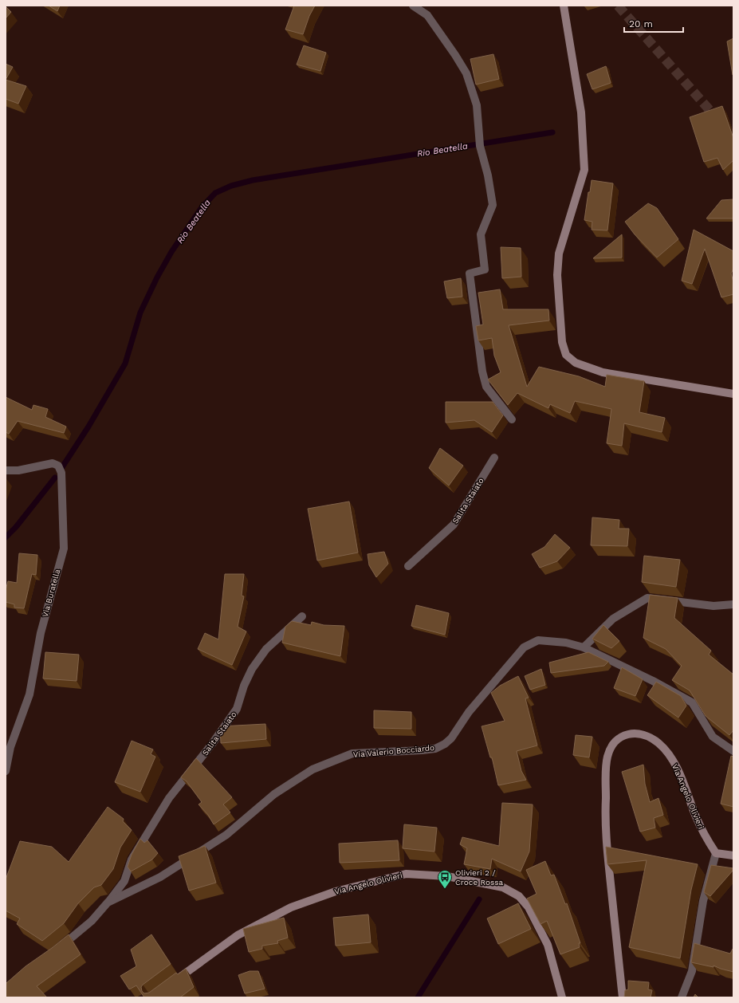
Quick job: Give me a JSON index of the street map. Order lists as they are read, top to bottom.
{
  "streets": {
    "main road": ["Via Angelo Olivieri"],
    "street": ["Salita Staiato", "Via Buratella", "Via Valerio Bocciardo"]
  },
  "crossings": [
    ["Salita Staiato", "Via Valerio Bocciardo"]
  ],
  "water": ["Rio Beatella"],
  "places": {
    "bus stop": ["Olivieri 2 / Croce Rossa"]
  },
  "scale_bar": "20 m"
}
